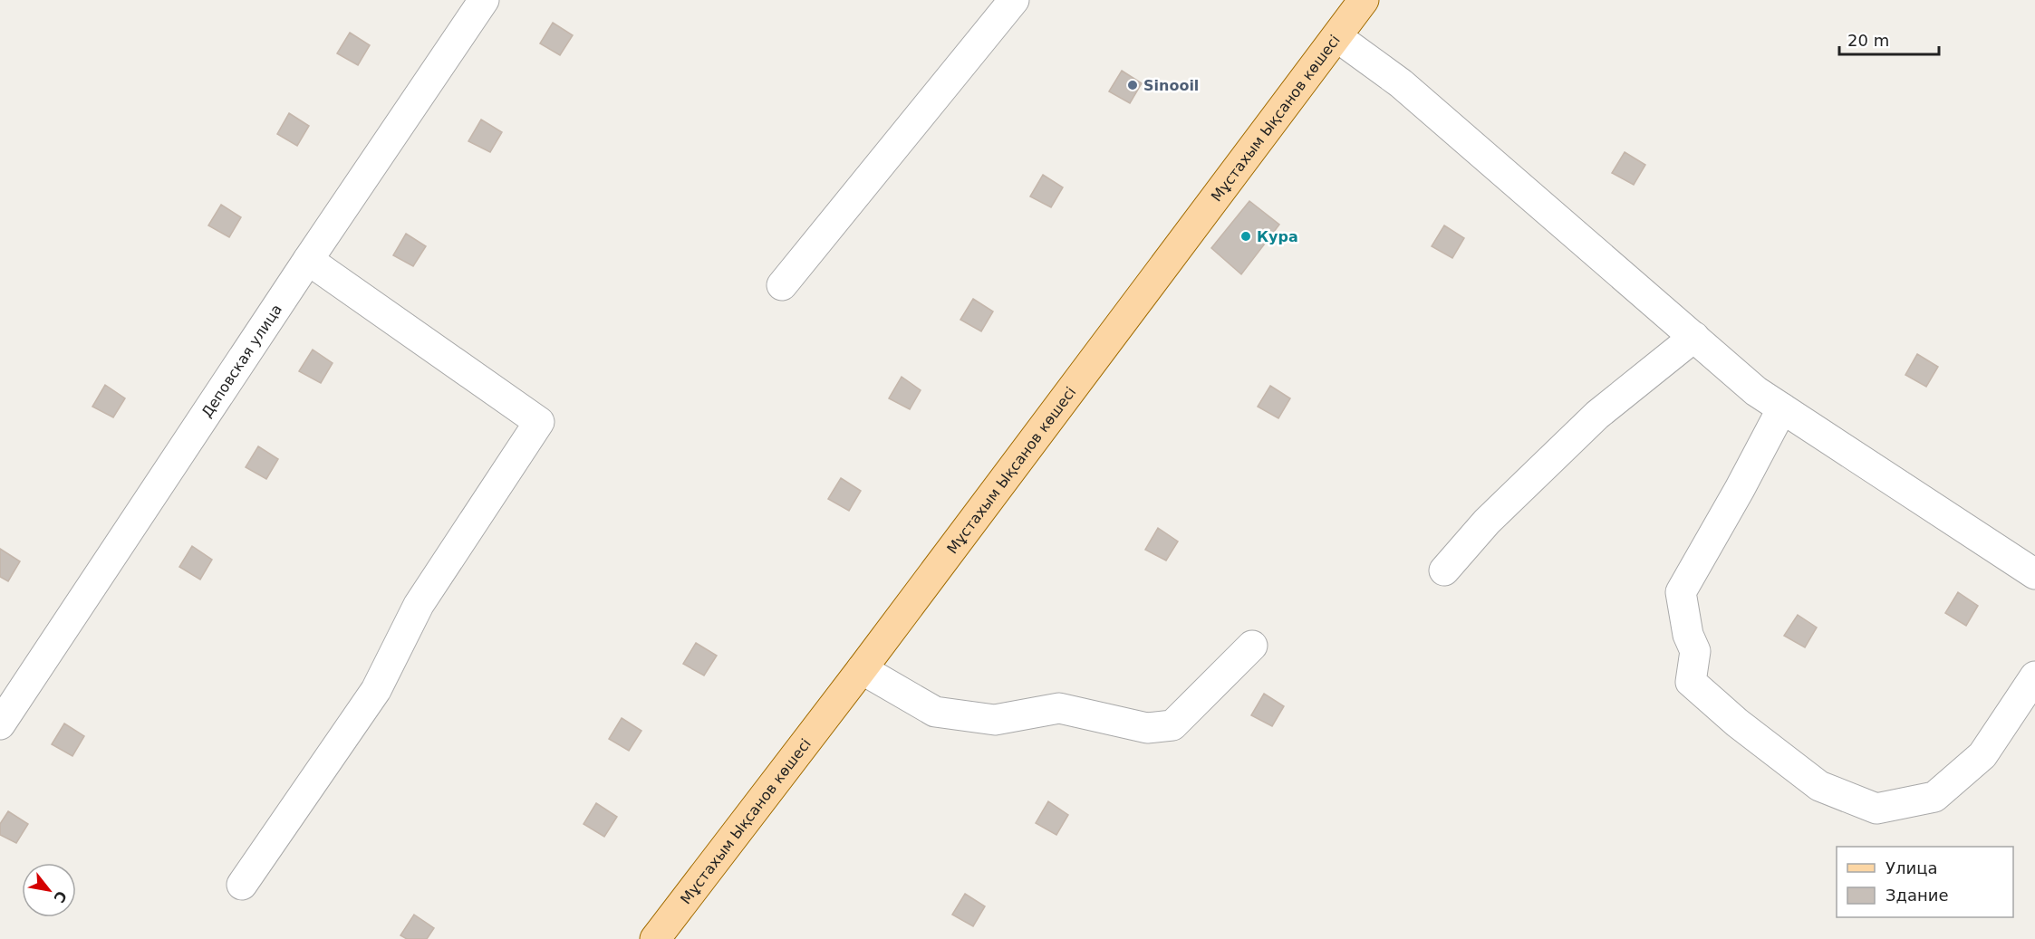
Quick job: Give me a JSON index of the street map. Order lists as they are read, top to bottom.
{
  "streets": {
    "main road": ["Мұстахым Ықсанов көшесі"],
    "street": ["Деповская улица"]
  },
  "places": ["Sinooil", "Кура"],
  "legend": ["Улица", "Здание"],
  "scale_bar": "20 m",
  "north": "bottom right"
}
